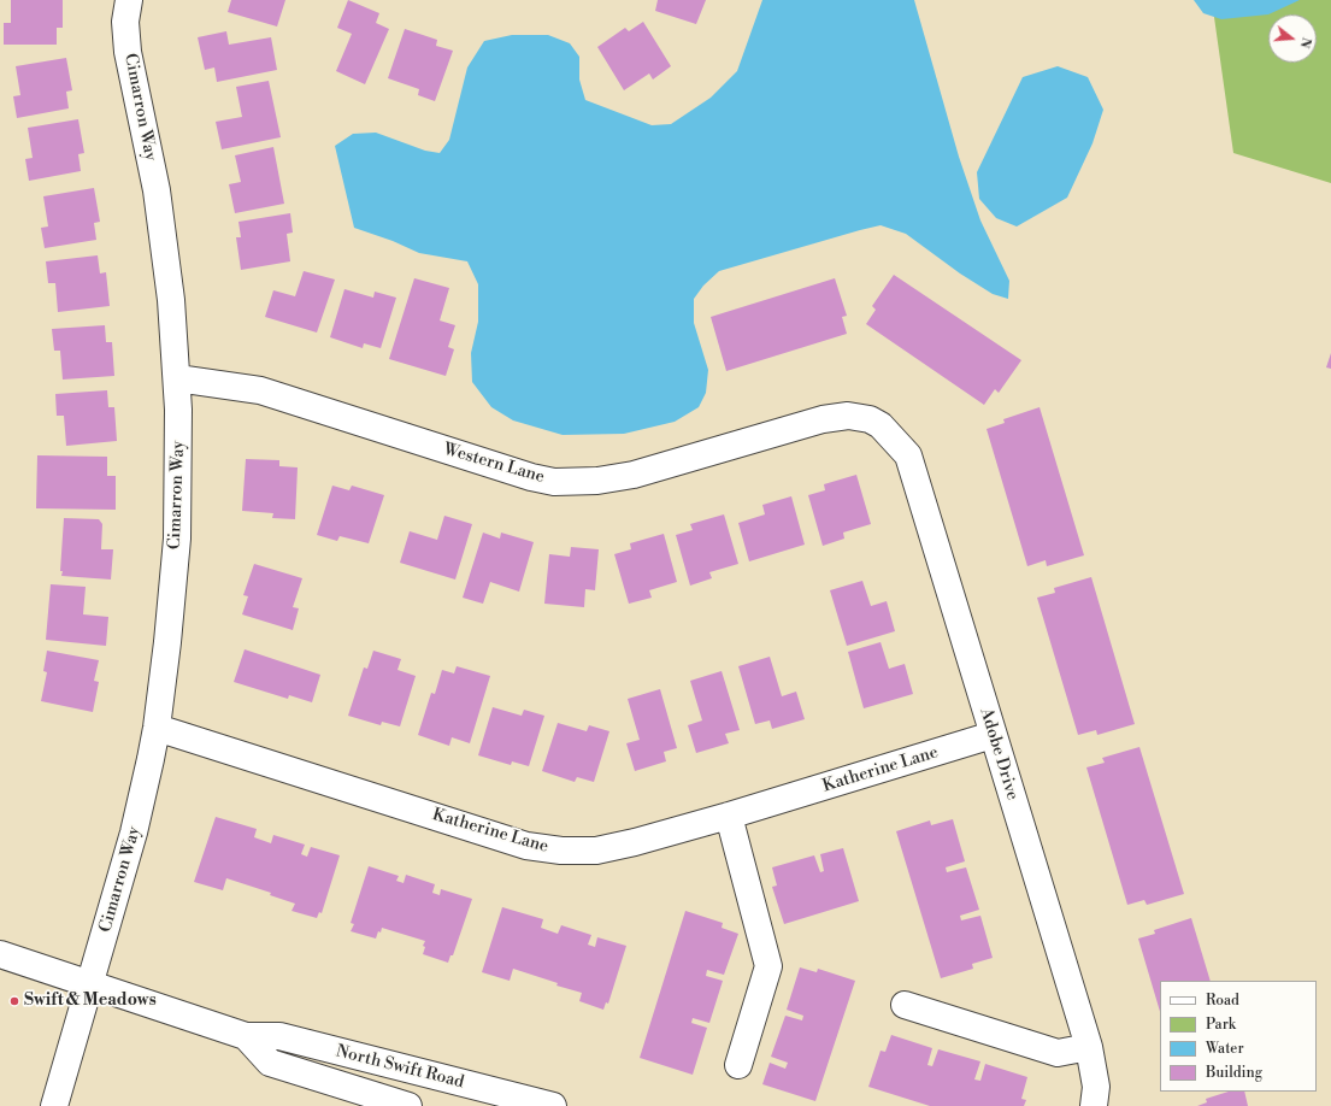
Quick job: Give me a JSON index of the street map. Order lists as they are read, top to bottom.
{
  "streets": {
    "street": [
      "Cimarron Way",
      "Western Lane",
      "Adobe Drive",
      "Katherine Lane",
      "North Swift Road"
    ]
  },
  "crossings": [
    ["Cimarron Way", "Western Lane"],
    ["Cimarron Way", "Katherine Lane"],
    ["Cimarron Way", "North Swift Road"],
    ["Western Lane", "Adobe Drive"],
    ["Adobe Drive", "Katherine Lane"]
  ],
  "places": ["Swift & Meadows"],
  "legend": [
    "Road",
    "Park",
    "Water",
    "Building"
  ],
  "north": "right"
}
